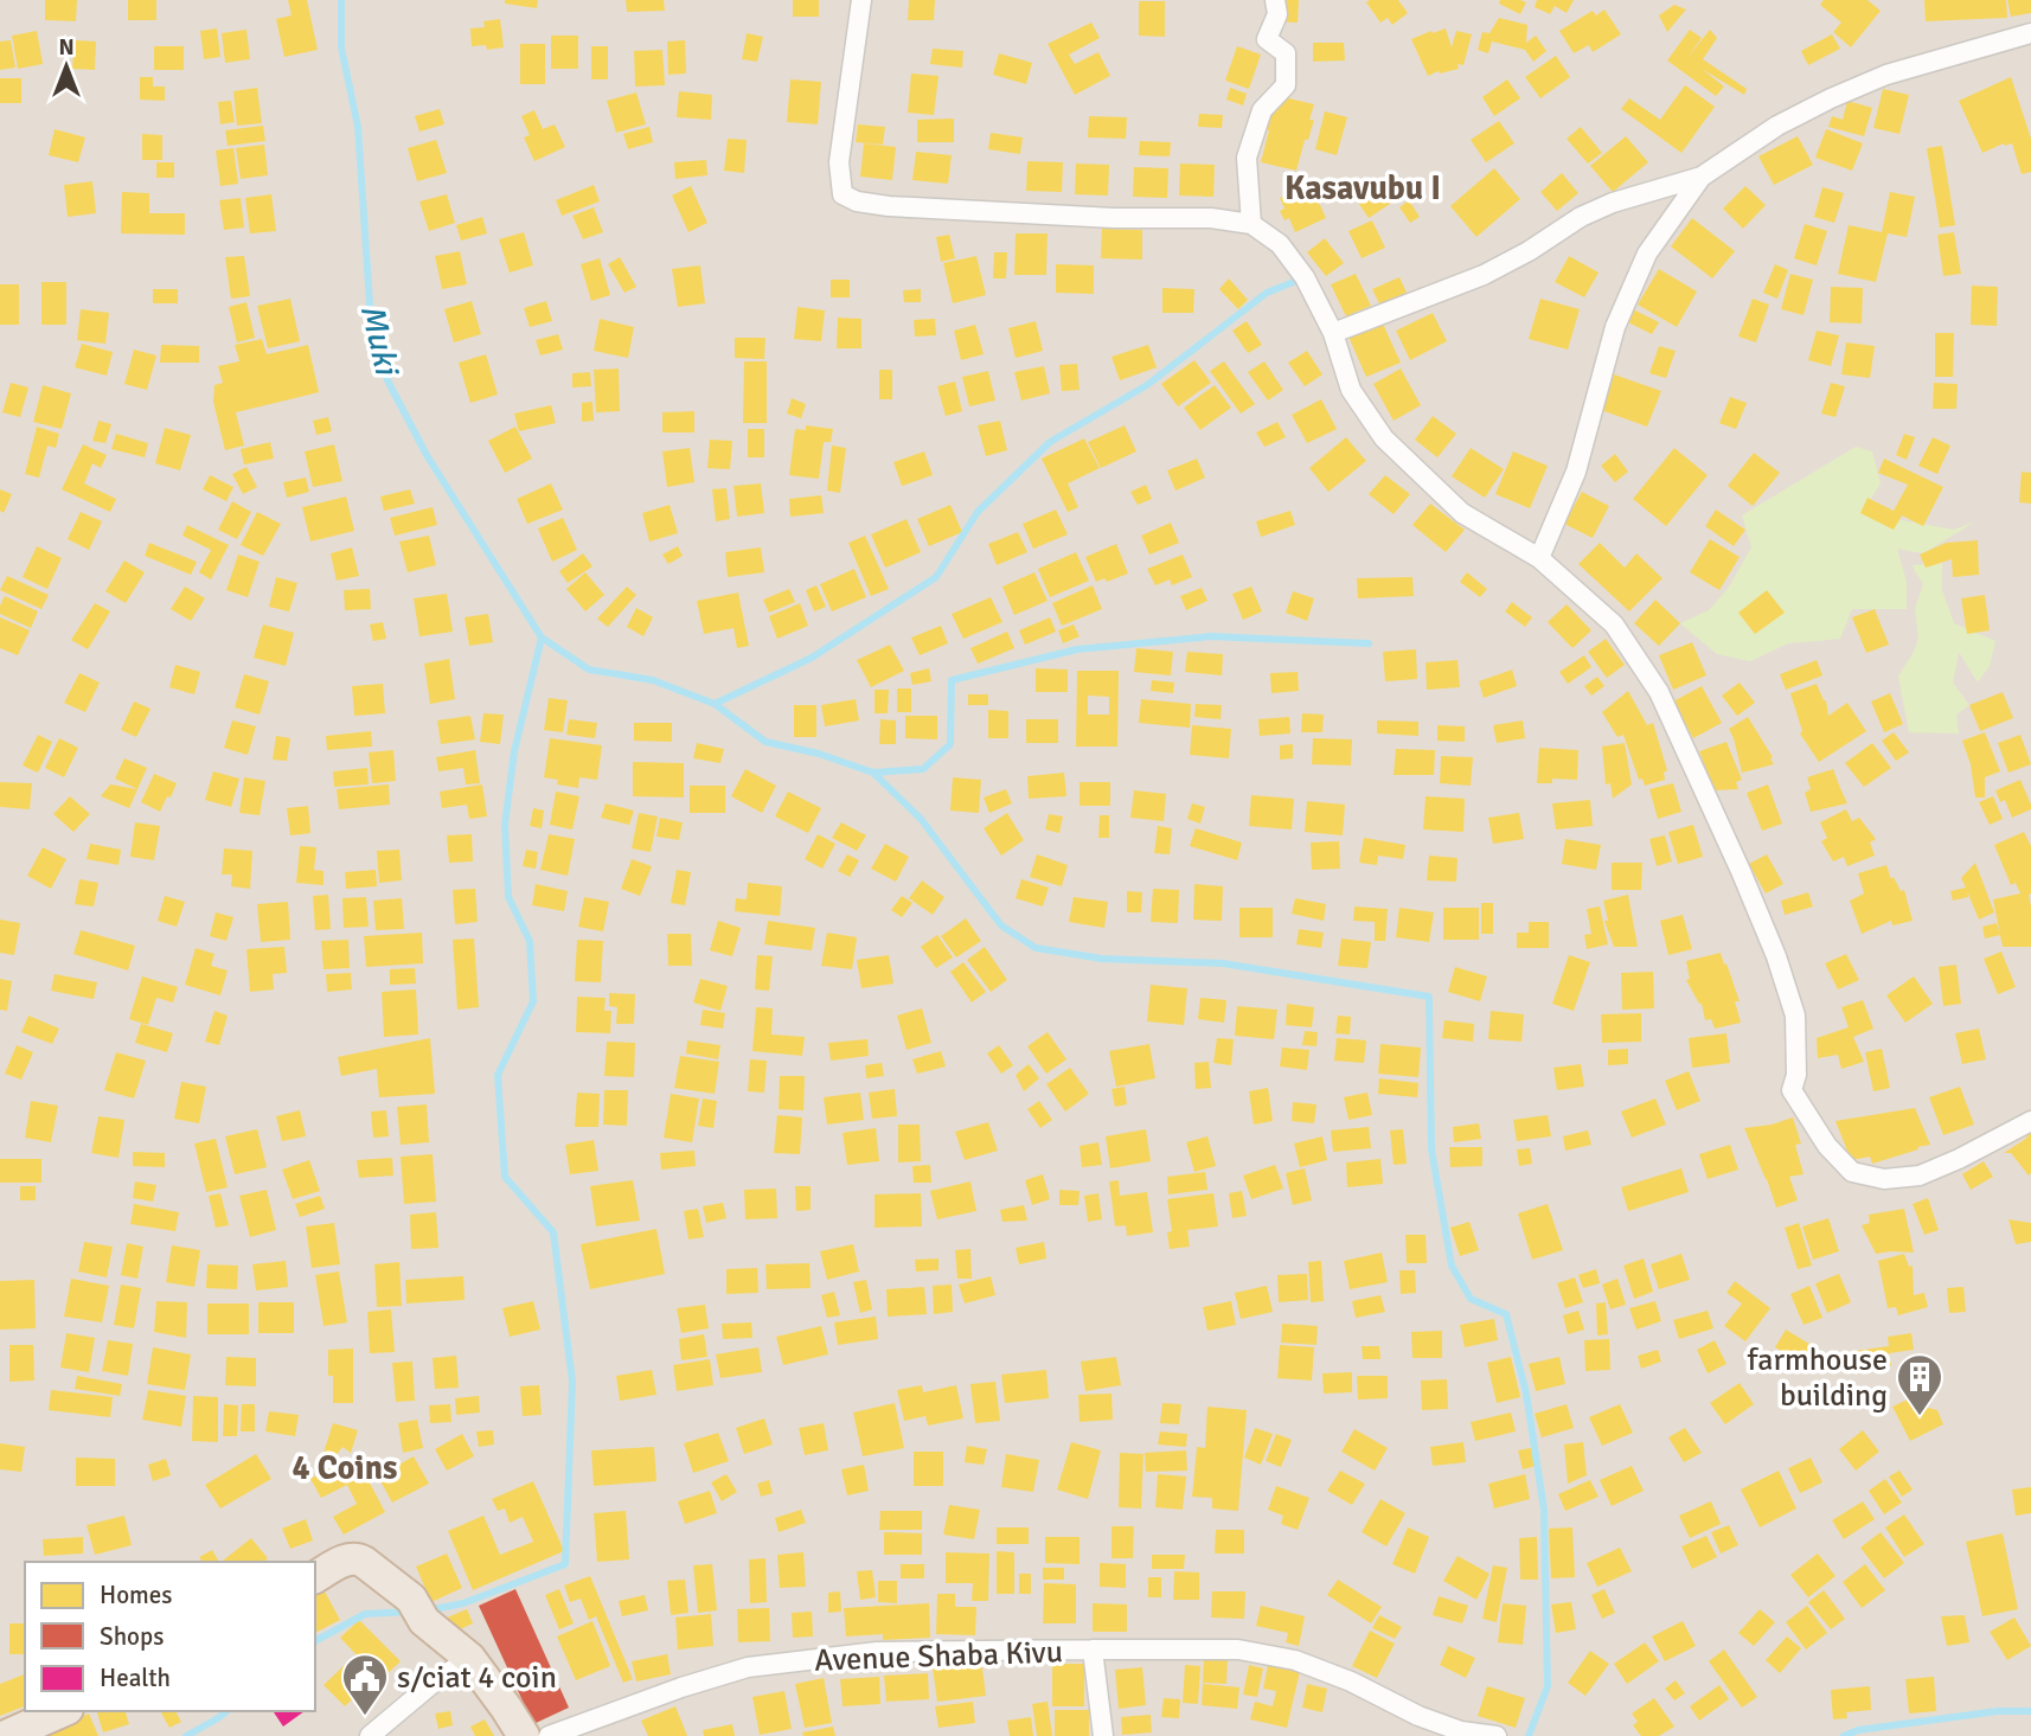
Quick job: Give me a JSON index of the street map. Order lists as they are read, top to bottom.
{
  "streets": {
    "street": ["Avenue Shaba Kivu"]
  },
  "districts": ["Kasavubu I", "4 Coins"],
  "water": ["Muki"],
  "places": {
    "building": ["farmhouse building"],
    "public building": ["s/ciat 4 coin"]
  },
  "legend": ["Homes", "Shops", "Health"],
  "north": "top"
}
